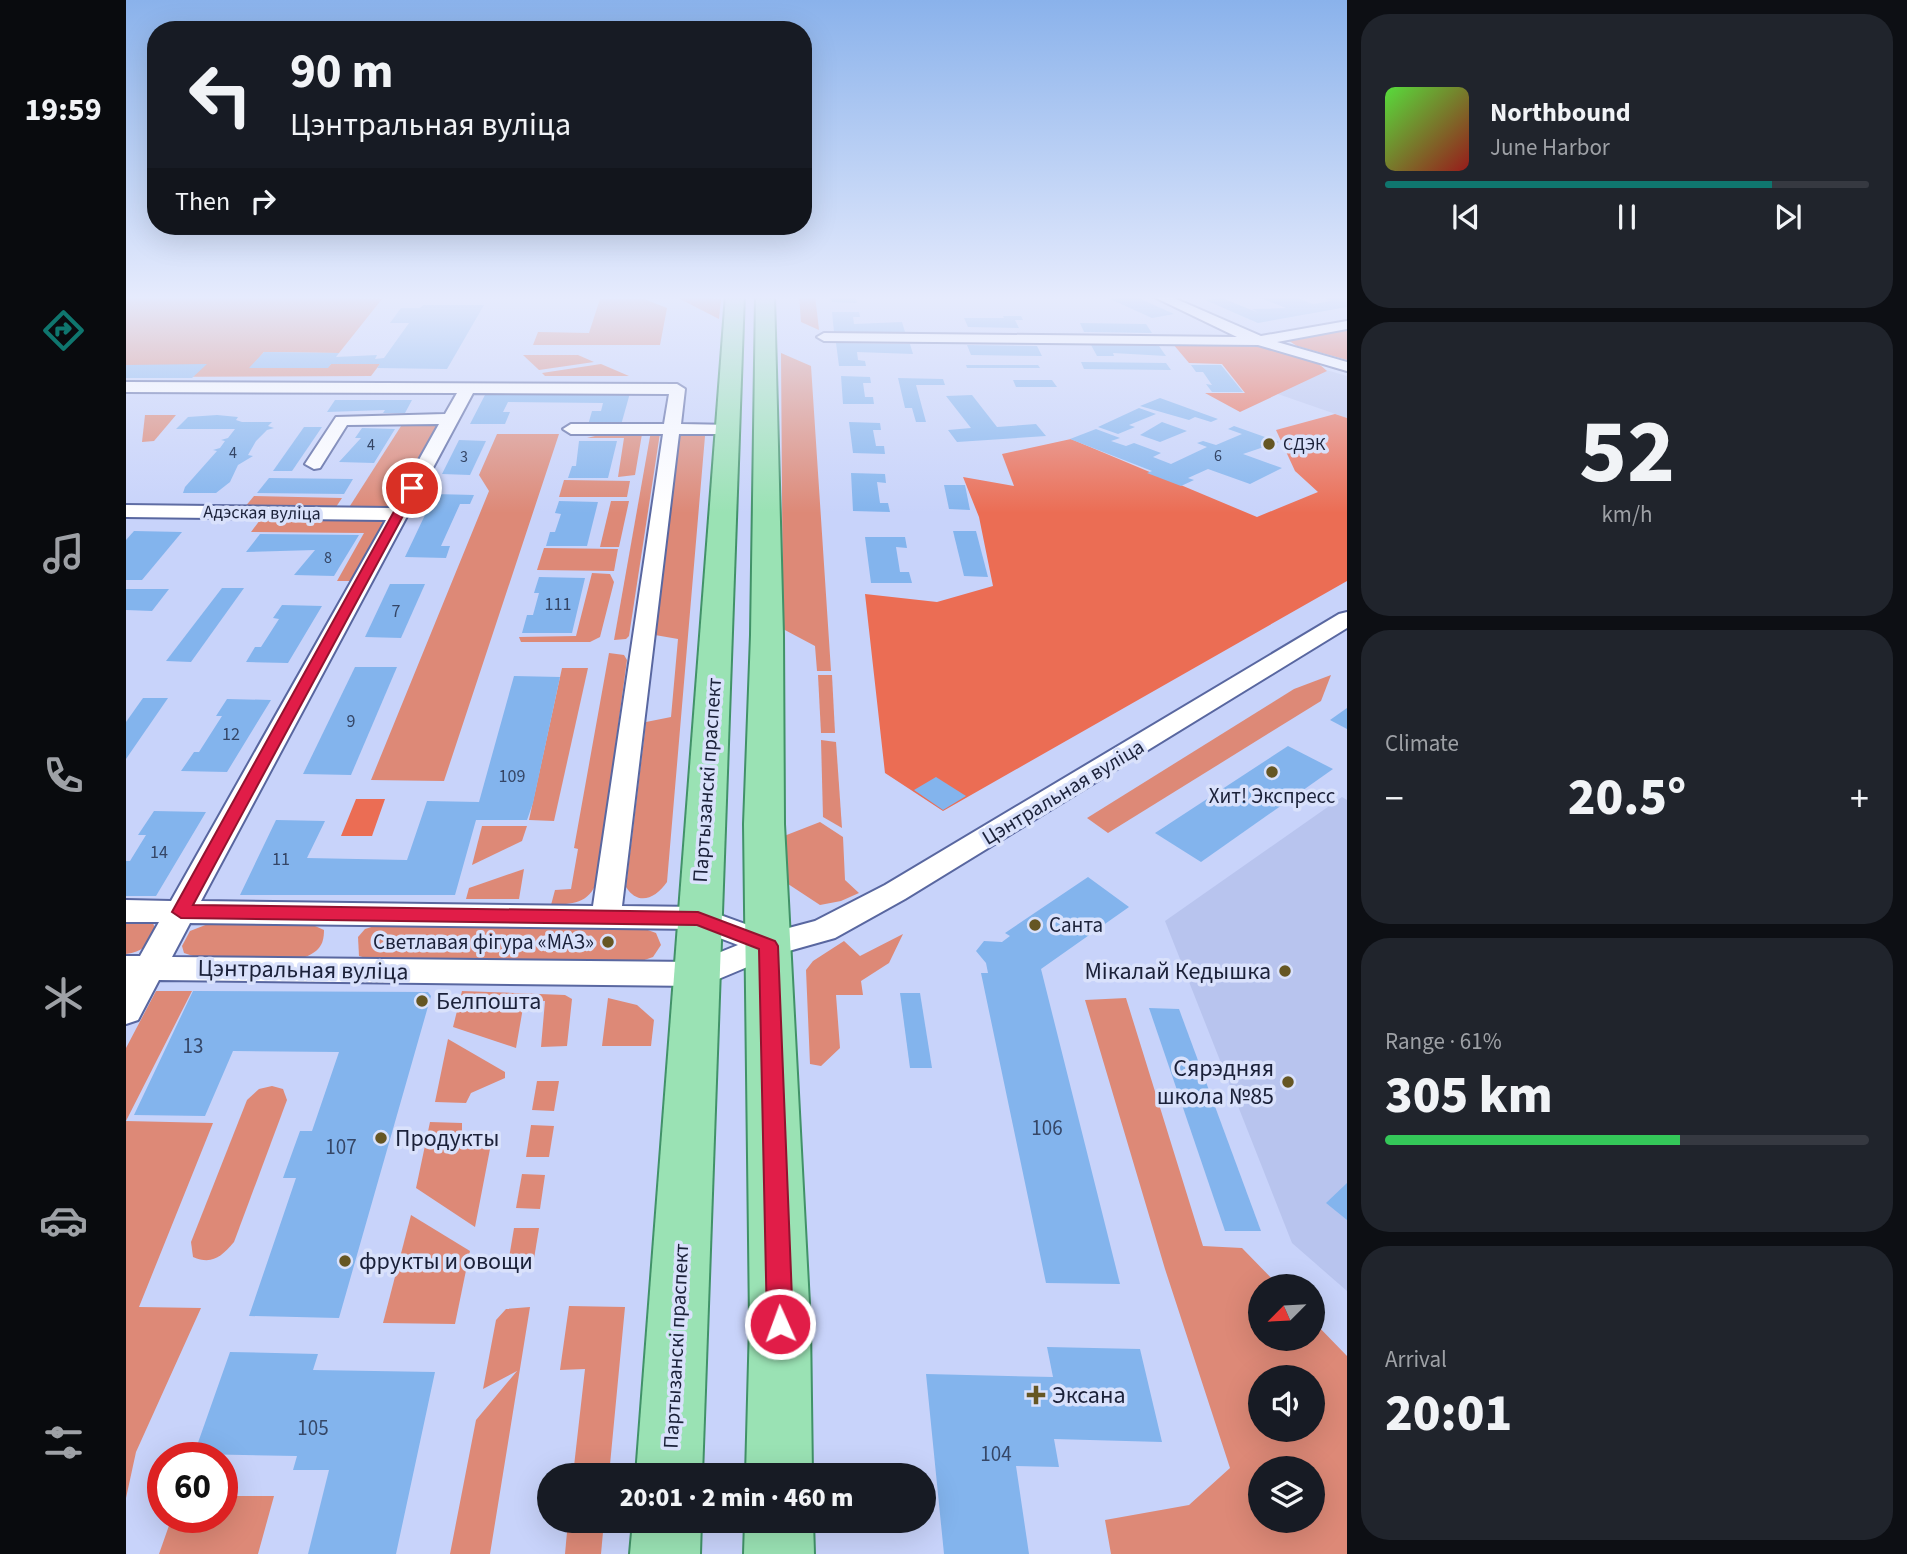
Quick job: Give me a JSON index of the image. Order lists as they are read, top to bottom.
{
  "streets": {
    "main road": ["Партызанскі праспект"],
    "street": ["Адэская вуліца", "Цэнтральная вуліца"]
  },
  "crossings": [
    ["Партызанскі праспект", "Цэнтральная вуліца"]
  ],
  "places": {
    "other": [
      "СДЭК",
      "Хит! Экспресс",
      "Санта",
      "Светлавая фігура «МАЗ»",
      "Мікалай Кедышка",
      "Белпошта",
      "Сярэдняя школа №85",
      "Продукты",
      "фрукты и овощи"
    ],
    "health": ["Эксана"]
  },
  "house_numbers": [
    "4",
    "4",
    "6",
    "3",
    "8",
    "111",
    "7",
    "9",
    "12",
    "109",
    "14",
    "11",
    "13",
    "106",
    "107",
    "105",
    "104"
  ],
  "north": "bottom left",
  "page": {
    "tabs": "19:59",
    "turn": ["90 m", "Цэнтральная вуліца"],
    "song": ["Northbound", "June Harbor"],
    "then": "Then",
    "tile": [
      ["52", "km/h"],
      "Climate",
      ["Range · 61%", "305 km"],
      ["Arrival", "20:01"]
    ],
    "heat": ["−", "20.5°", "+"],
    "limit": "60",
    "trip": "20:01 · 2 min · 460 m"
  }
}
